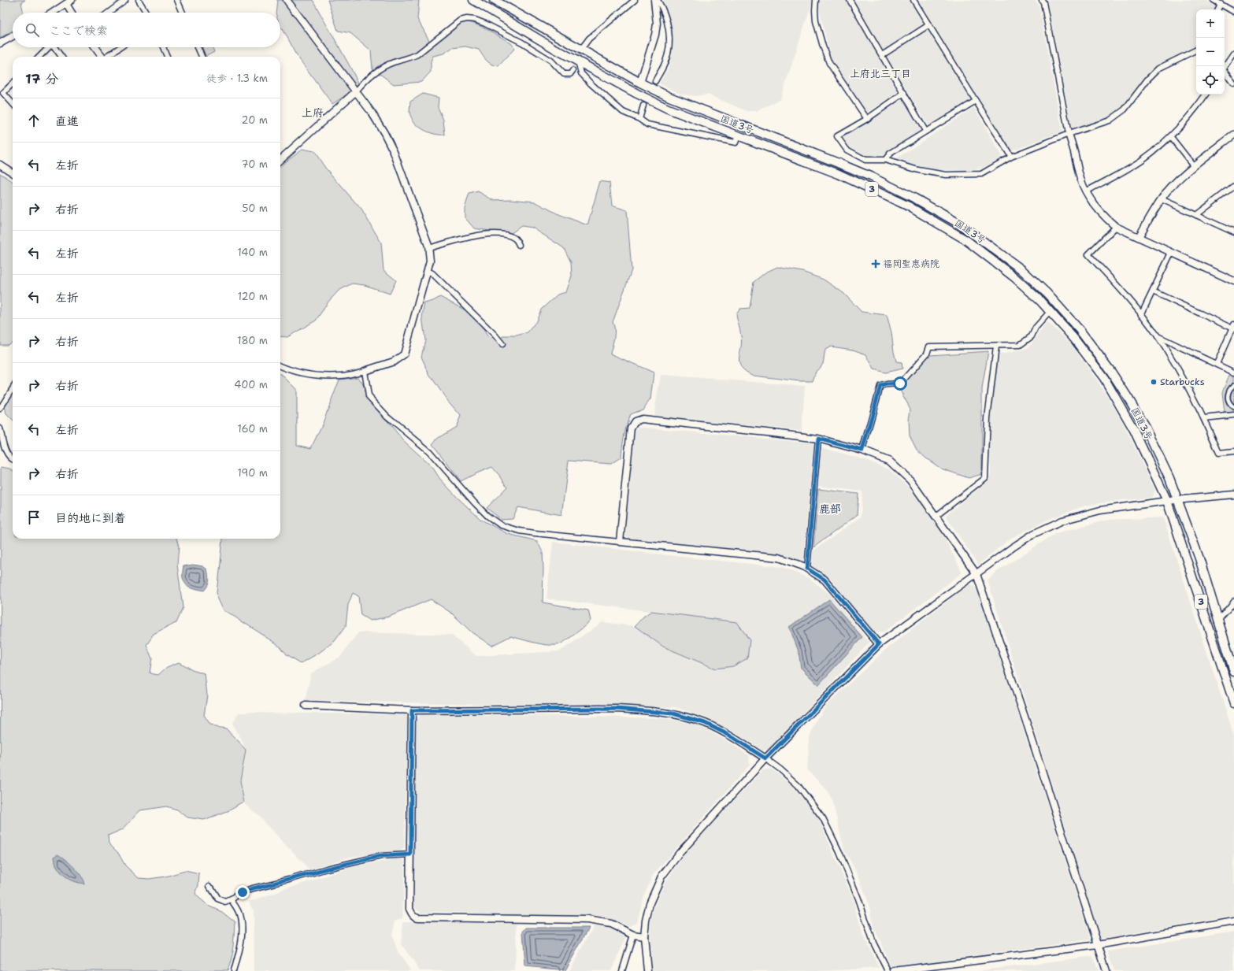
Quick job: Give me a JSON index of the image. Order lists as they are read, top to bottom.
{
  "streets": {
    "highway": ["国道3号", "3"]
  },
  "districts": ["上府北三丁目", "上府", "鹿部"],
  "places": {
    "health": ["福岡聖恵病院"],
    "other": ["Starbucks"]
  },
  "page": {
    "map_buttons": ["+", "−"],
    "search": "ここで検索",
    "heading": ["17 分", "徒歩 · 1.3 km"],
    "list": [
      ["直進", "20 m"],
      ["左折", "70 m"],
      ["右折", "50 m"],
      ["左折", "140 m"],
      ["左折", "120 m"],
      ["右折", "180 m"],
      ["右折", "400 m"],
      ["左折", "160 m"],
      ["右折", "190 m"],
      "目的地に到着"
    ]
  }
}
